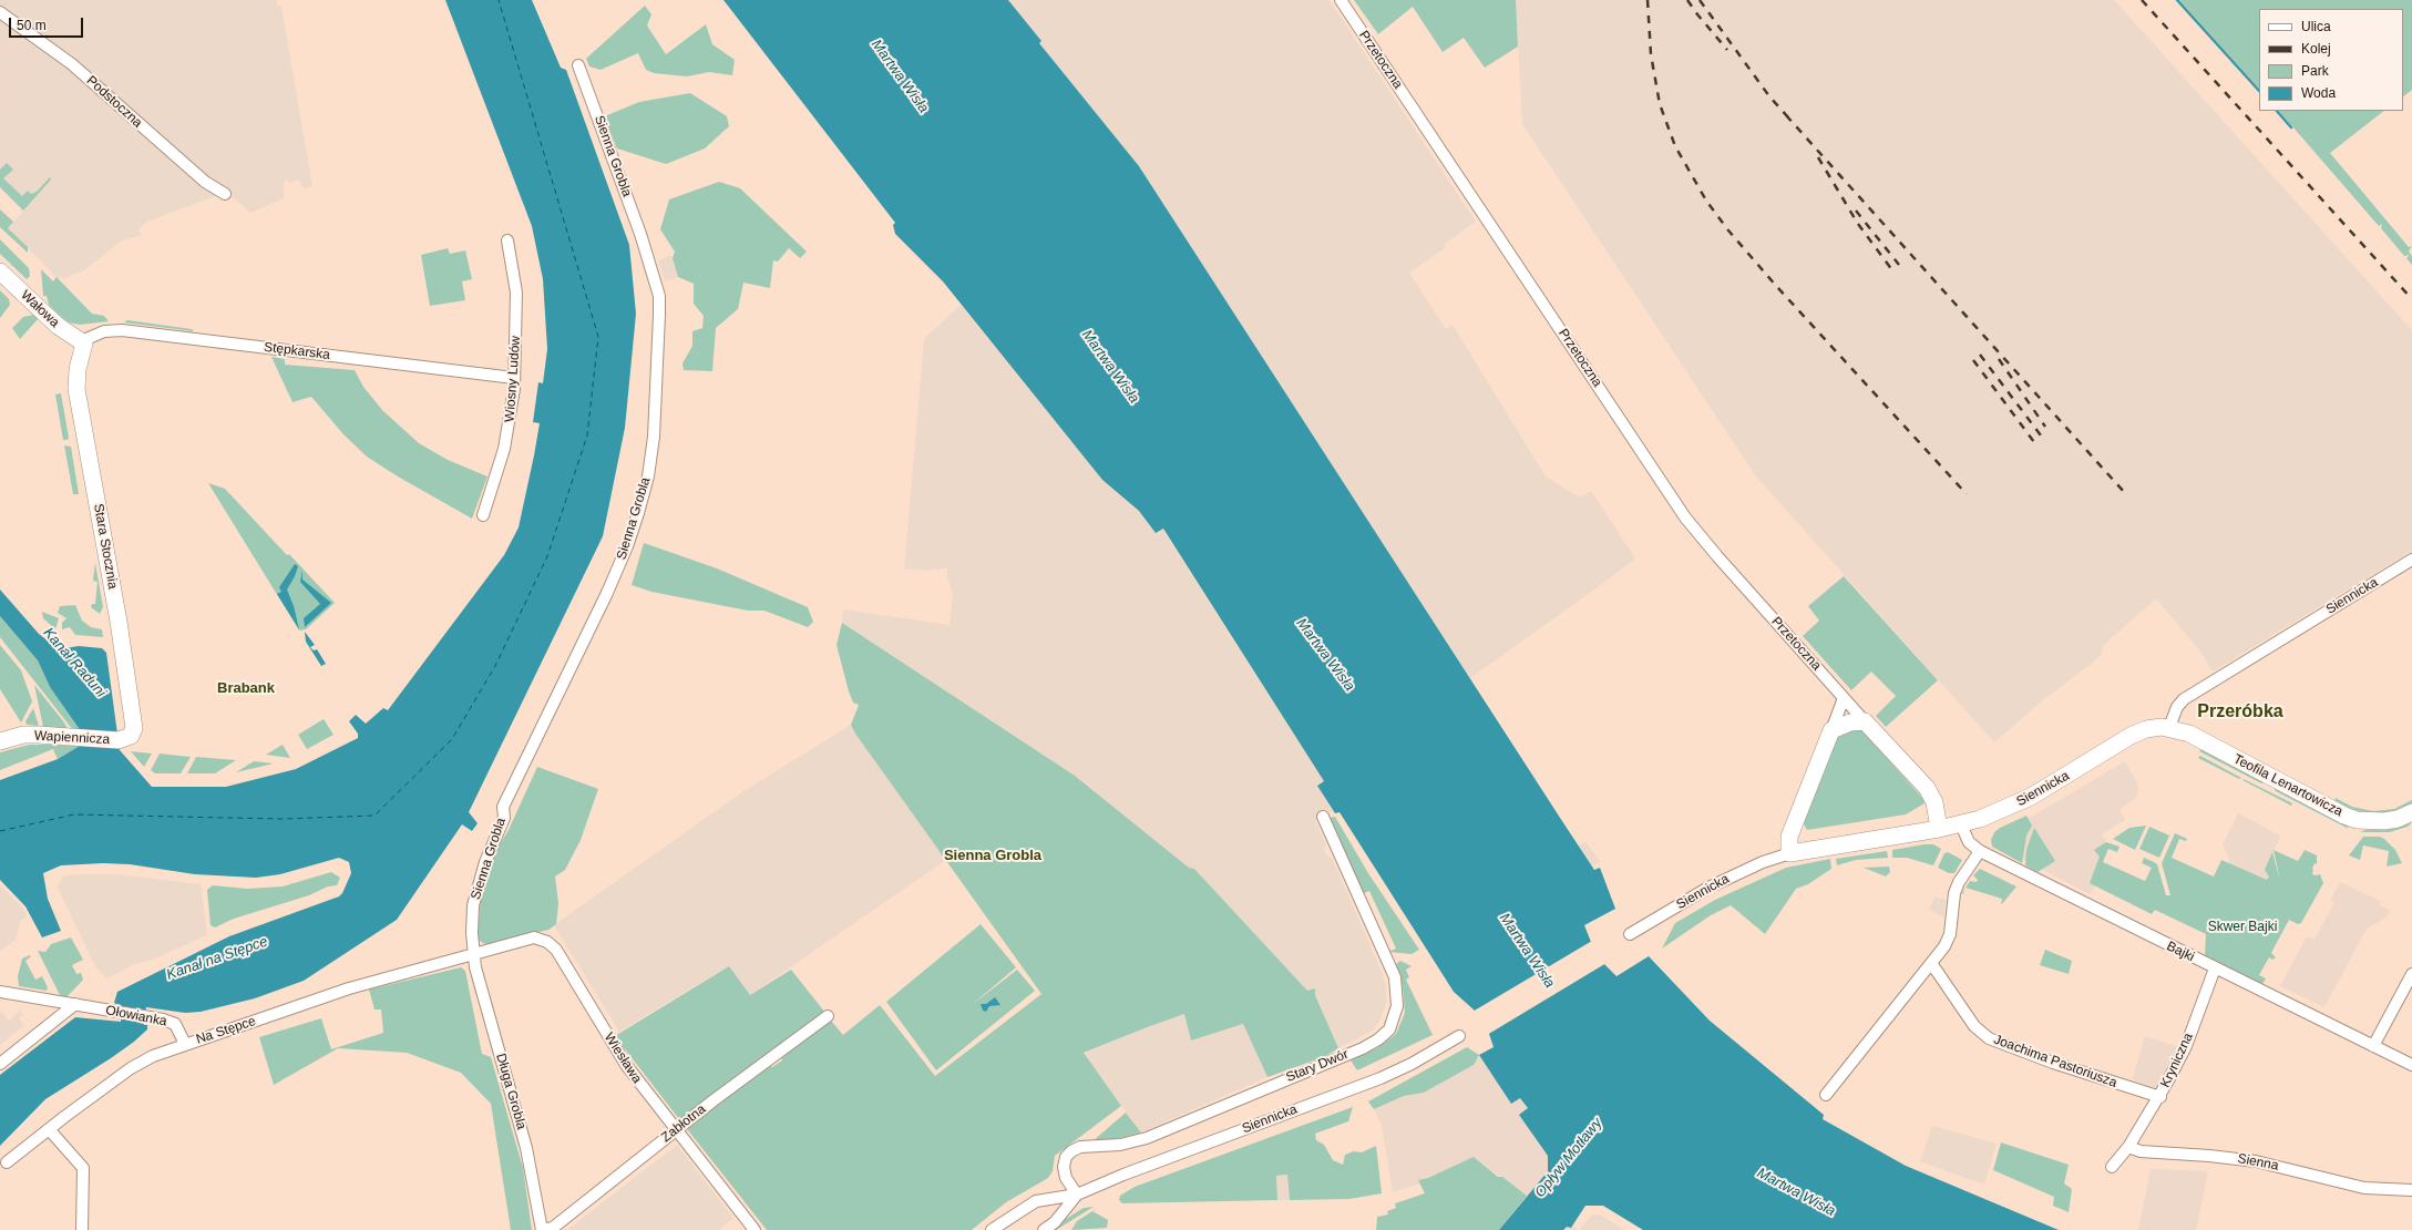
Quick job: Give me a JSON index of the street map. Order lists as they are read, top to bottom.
{
  "streets": {
    "street": [
      "Przetoczna",
      "Podstoczna",
      "Sienna Grobla",
      "Wałowa",
      "Stępkarska",
      "Wiosny Ludów",
      "Stara Stocznia",
      "Siennicka",
      "Wapiennicza",
      "Teofila Lenartowicza",
      "Bajki",
      "Ołowianka",
      "Na Stępce",
      "Wiesława",
      "Kryniczna",
      "Joachima Pastoriusza",
      "Stary Dwór",
      "Długa Grobla",
      "Zabłotna",
      "Sienna"
    ]
  },
  "crossings": [
    ["Przetoczna", "Siennicka"],
    ["Sienna Grobla", "Na Stępce"],
    ["Sienna Grobla", "Wiesława"],
    ["Sienna Grobla", "Długa Grobla"],
    ["Wałowa", "Stępkarska"],
    ["Wałowa", "Stara Stocznia"],
    ["Stępkarska", "Wiosny Ludów"],
    ["Stępkarska", "Stara Stocznia"],
    ["Stara Stocznia", "Wapiennicza"],
    ["Siennicka", "Teofila Lenartowicza"],
    ["Siennicka", "Bajki"],
    ["Siennicka", "Stary Dwór"],
    ["Bajki", "Kryniczna"],
    ["Ołowianka", "Na Stępce"],
    ["Na Stępce", "Wiesława"],
    ["Na Stępce", "Długa Grobla"],
    ["Wiesława", "Długa Grobla"],
    ["Wiesława", "Zabłotna"],
    ["Kryniczna", "Joachima Pastoriusza"],
    ["Kryniczna", "Sienna"],
    ["Długa Grobla", "Zabłotna"]
  ],
  "districts": ["Brabank", "Przeróbka", "Sienna Grobla"],
  "water": [
    "Martwa Wisła",
    "Kanał Raduni",
    "Kanał na Stępce",
    "Opływ Motławy"
  ],
  "parks": ["Skwer Bajki"],
  "legend": [
    "Ulica",
    "Kolej",
    "Park",
    "Woda"
  ],
  "scale_bar": "50 m"
}
